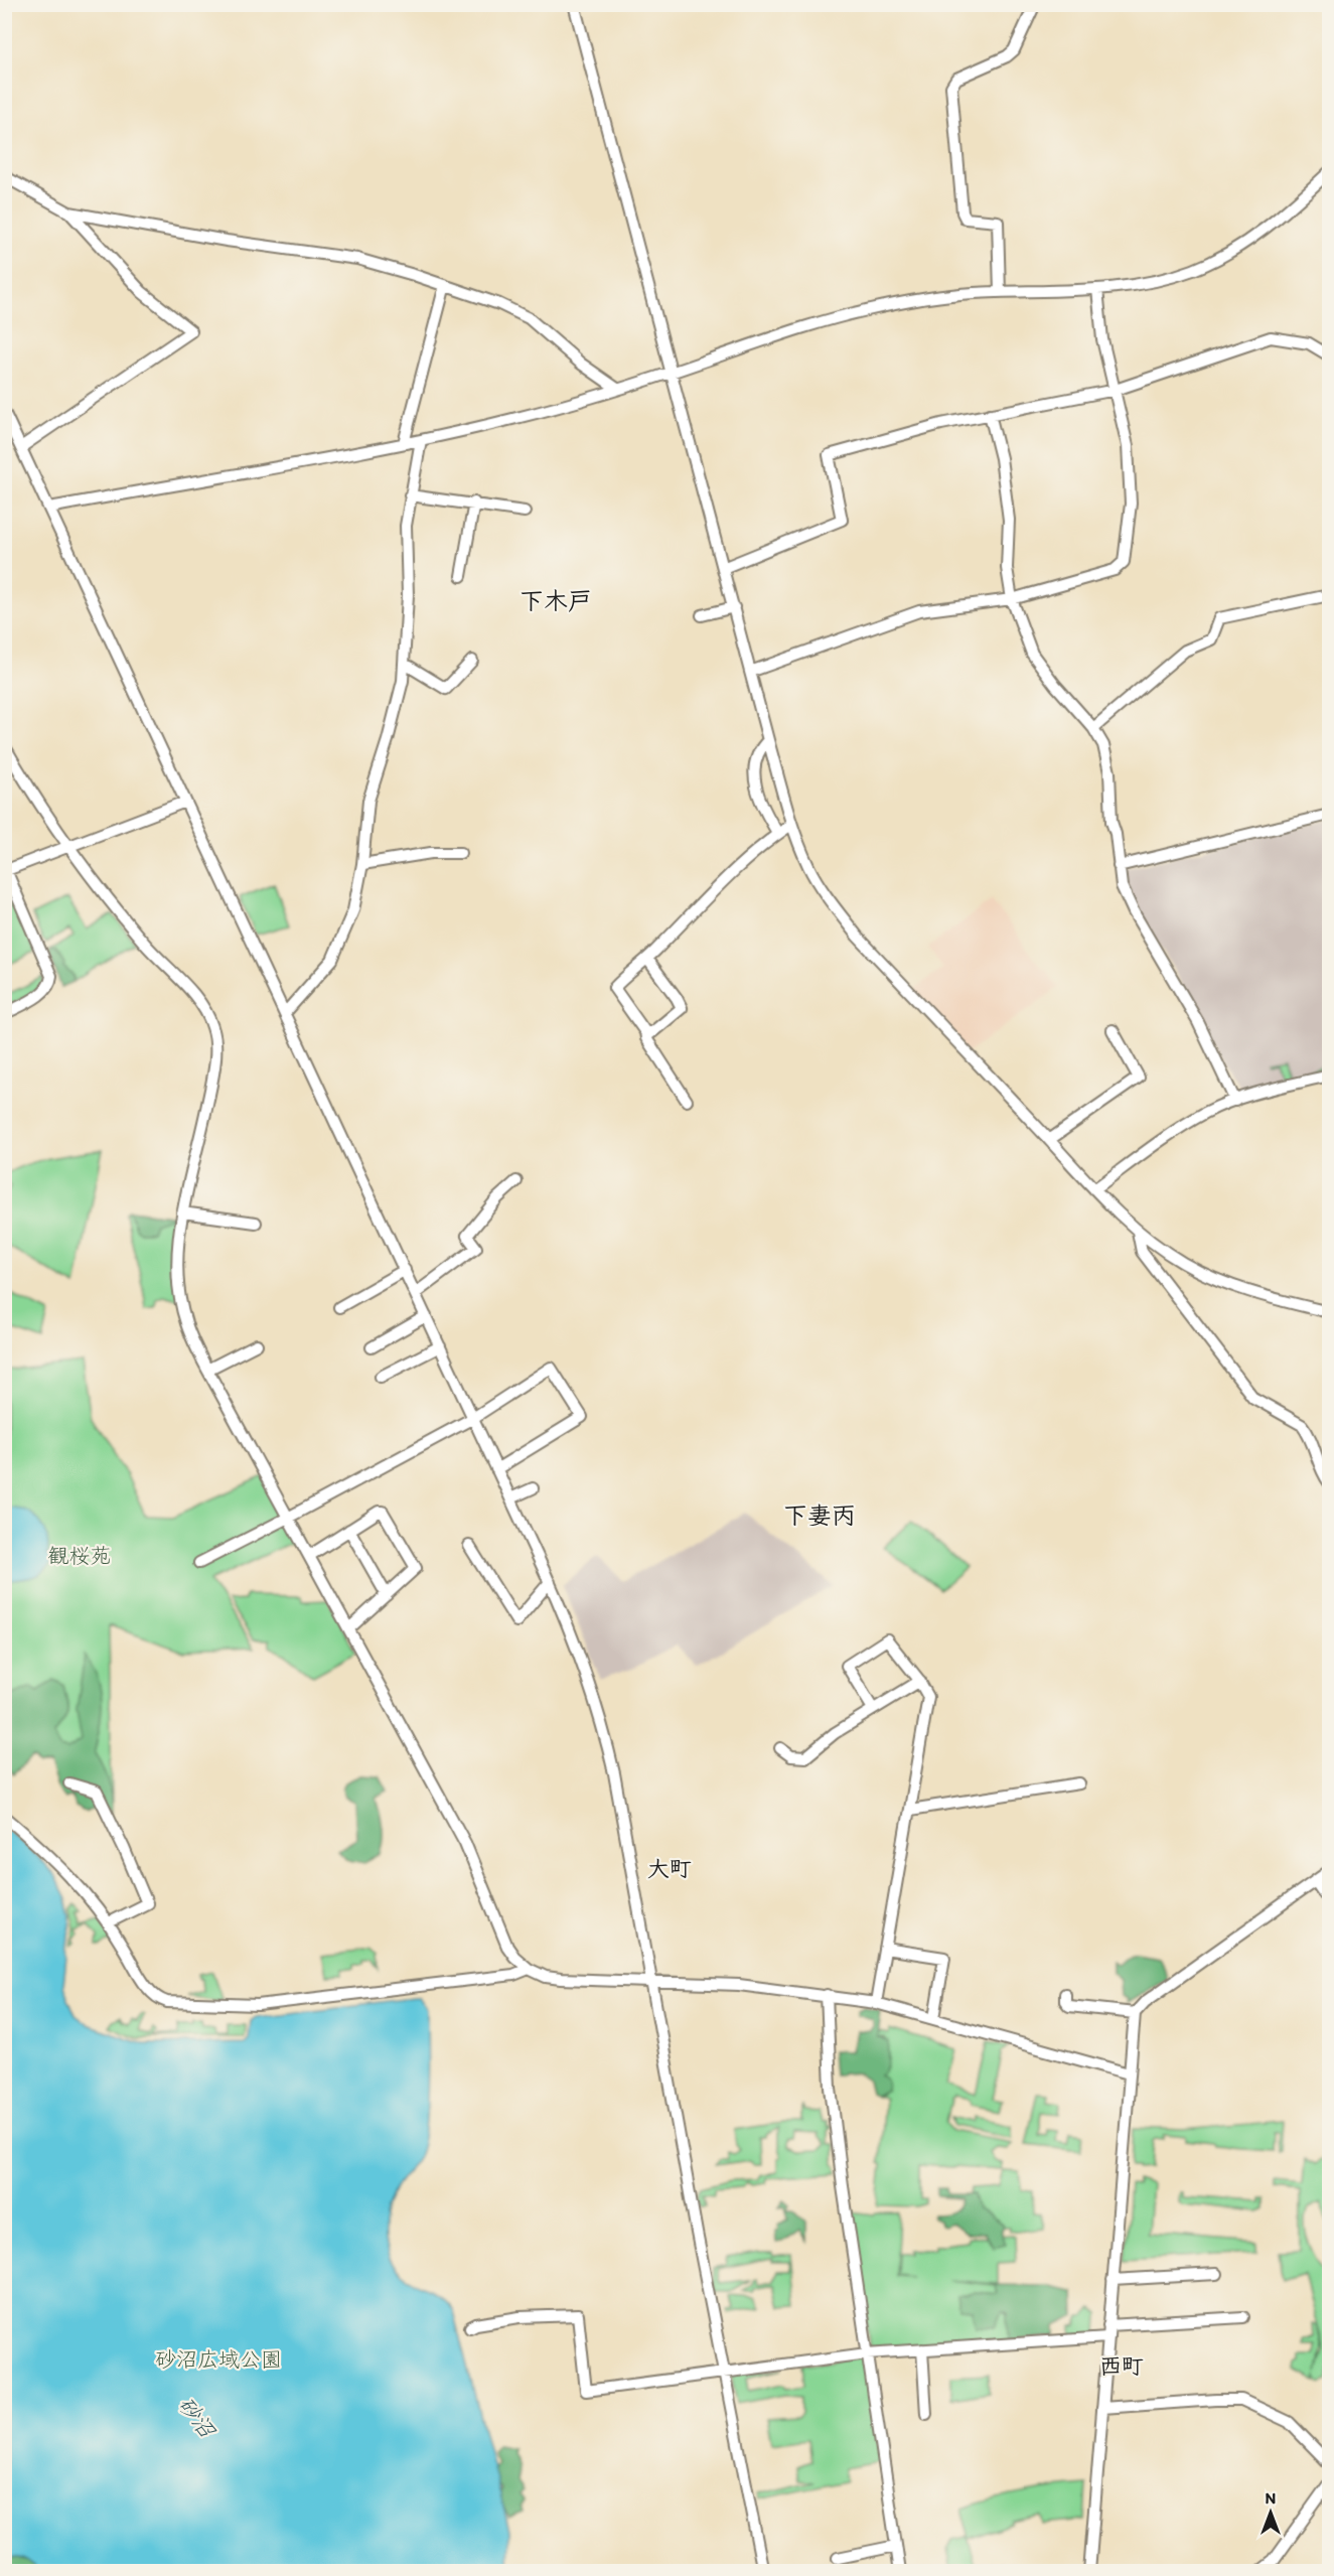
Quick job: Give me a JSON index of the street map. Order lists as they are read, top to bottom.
{
  "districts": [
    "下木戸",
    "下妻丙",
    "大町",
    "西町"
  ],
  "water": ["砂沼"],
  "parks": ["観桜苑", "砂沼広域公園"],
  "north": "top"
}
